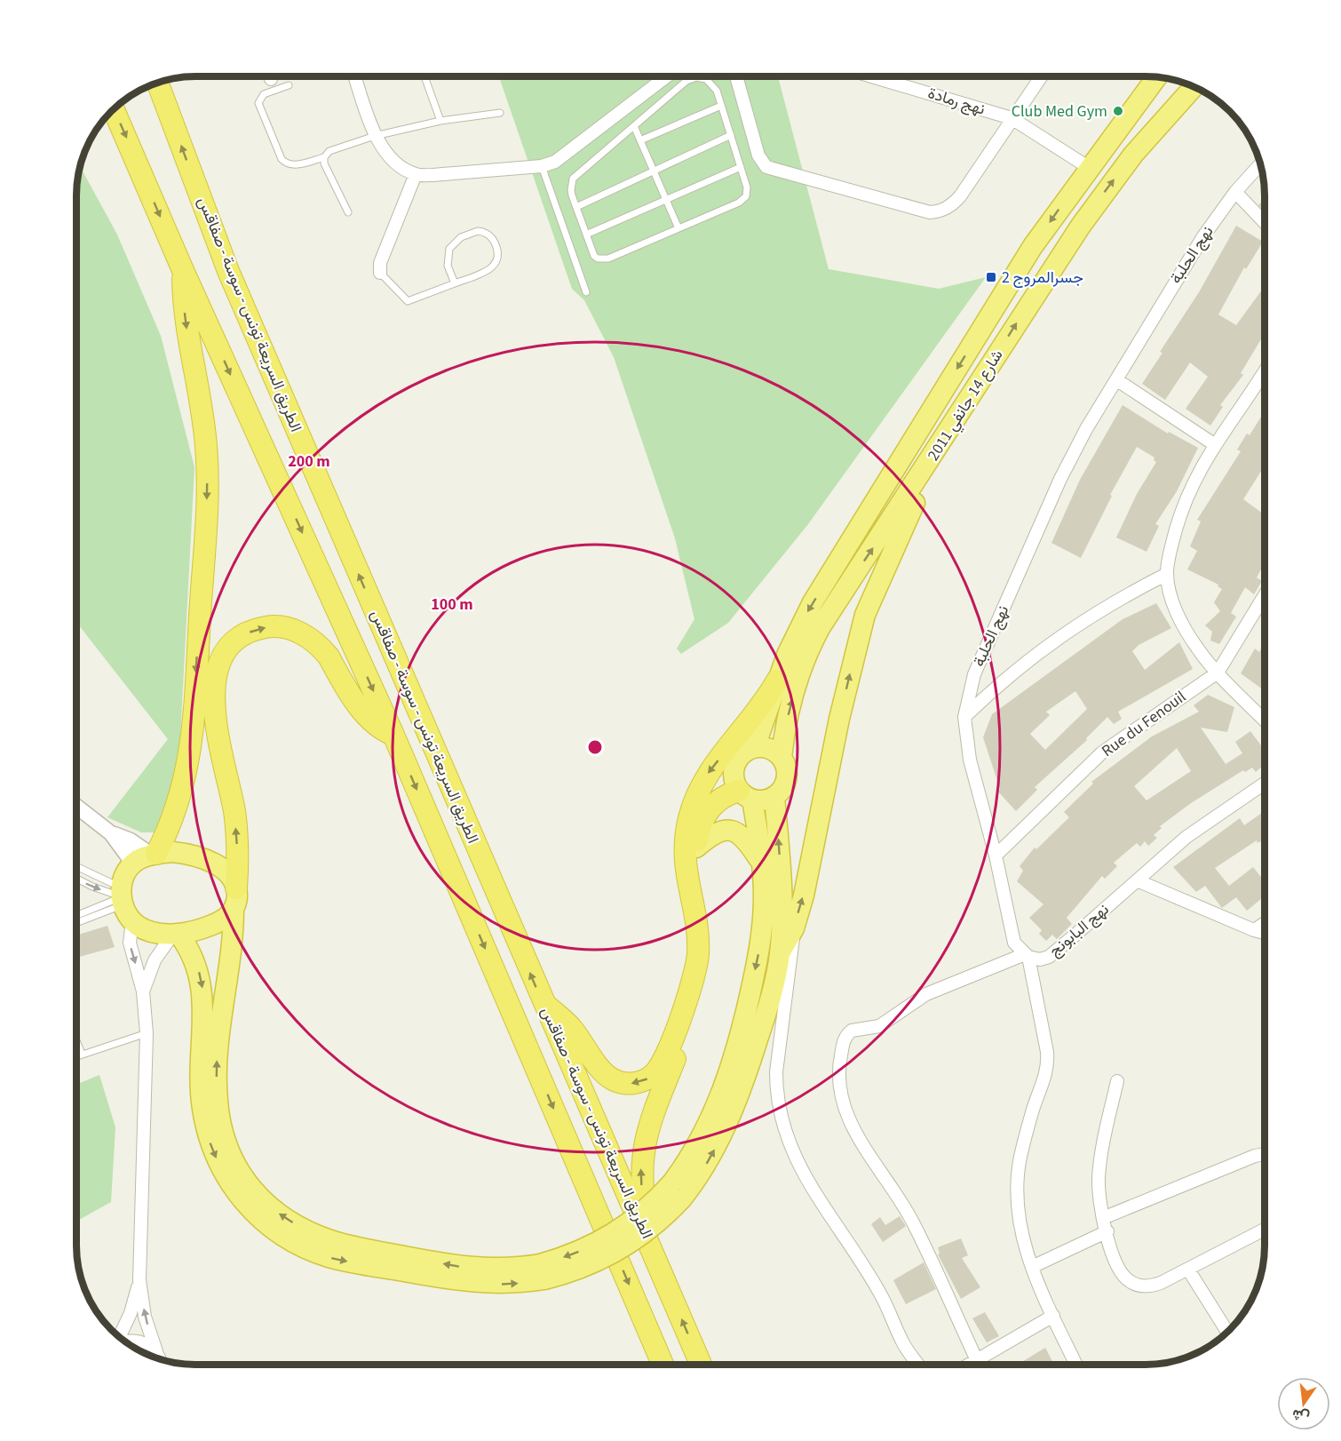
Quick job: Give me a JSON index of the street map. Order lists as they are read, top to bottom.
{
  "streets": {
    "highway": ["الطريق السريعة تونس - سوسة - صفاقس", "شارع 14 جانفي 2011"],
    "street": [
      "نهج رمادة",
      "نهج الحلبة",
      "Rue du Fenouil",
      "نهج البابونج"
    ]
  },
  "crossings": [
    ["نهج رمادة", "شارع 14 جانفي 2011"],
    ["نهج الحلبة", "نهج البابونج"],
    ["Rue du Fenouil", "نهج البابونج"]
  ],
  "places": {
    "other": ["Club Med Gym"],
    "transit": ["جسرالمروج 2"]
  },
  "north": "bottom",
  "rings": ["200 m", "100 m"]
}
